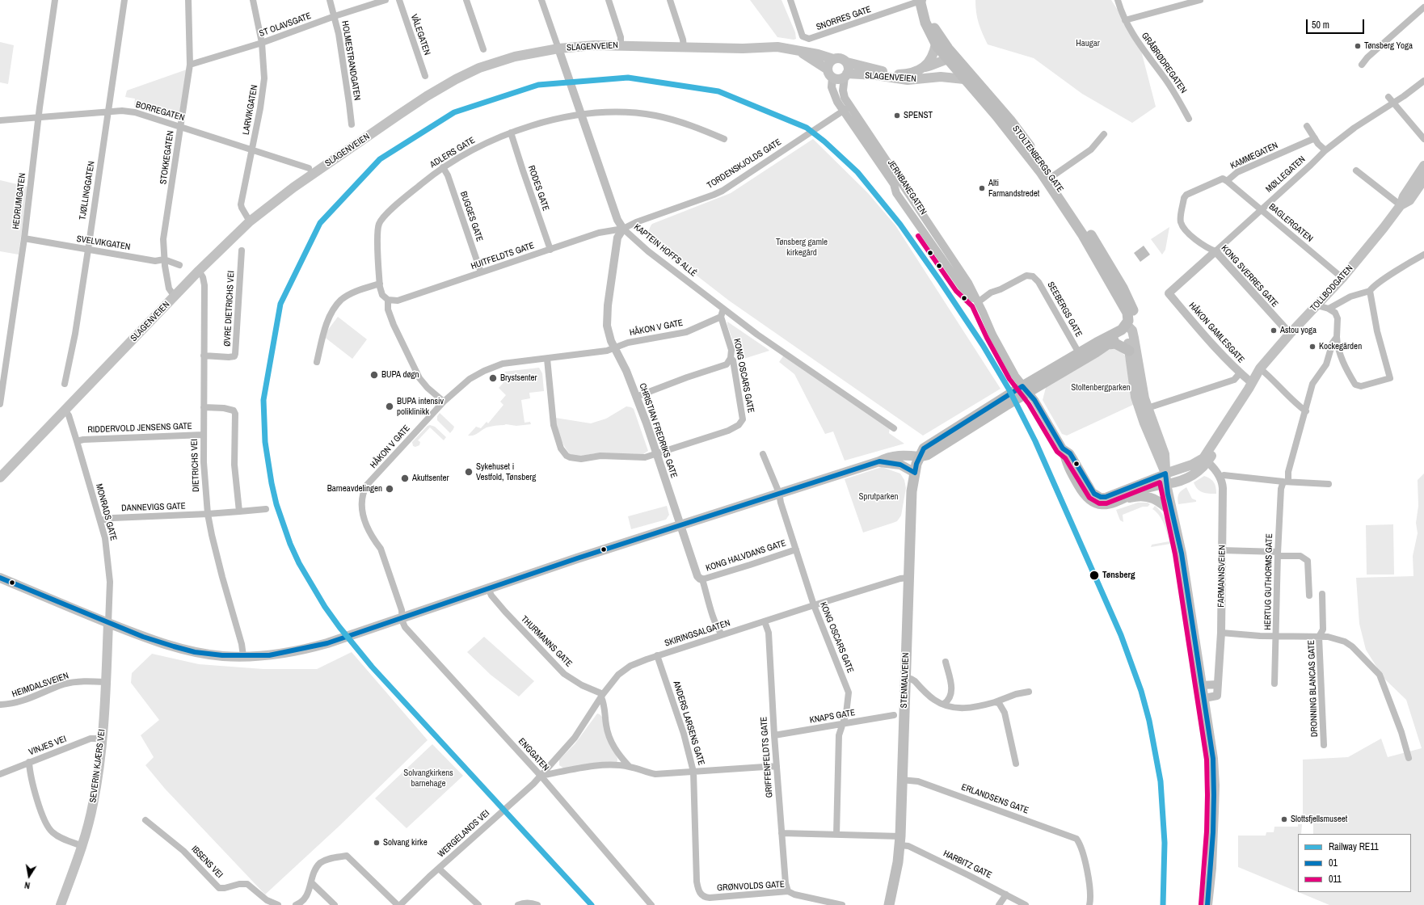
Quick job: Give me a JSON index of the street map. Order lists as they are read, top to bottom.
{
  "streets": {
    "main road": [
      "SLAGENVEIEN",
      "STOLTENBERGS GATE",
      "TOLLBODGATEN",
      "STENMALVEIEN",
      "SEVERIN KJÆRS VEI"
    ],
    "street": [
      "SNORRES GATE",
      "ST OLAVSGATE",
      "VÅLEGATEN",
      "HOLMESTRANDGATEN",
      "GRÅBRØDREGATEN",
      "LARVIKGATEN",
      "BORREGATEN",
      "ADLERS GATE",
      "KAMMEGATEN",
      "STOKKEGATEN",
      "TORDENSKJOLDS GATE",
      "MØLLEGATEN",
      "JERNBANEGATEN",
      "RODES GATE",
      "TJØLLINGGATEN",
      "HEDRUMGATEN",
      "BUGGES GATE",
      "BAGLERGATEN",
      "SVELVIKGATEN",
      "KAPTEIN HOFFS ALLÉ",
      "HUITFELDTS GATE",
      "KONG SVERRES GATE",
      "ØVRE DIETRICHS VEI",
      "SEEBERGS GATE",
      "HÅKON V GATE",
      "HÅKON GAMLESGATE",
      "KONG OSCARS GATE",
      "RIDDERVOLD JENSENS GATE",
      "CHRISTIAN FREDRIKS GATE",
      "DIETRICHS VEI",
      "DANNEVIGS GATE",
      "MONRADS GATE",
      "KONG HALVDANS GATE",
      "FARMANNSVEIEN",
      "HERTUG GUTHORMS GATE",
      "SKIRINGSALGATEN",
      "THURMANNS GATE",
      "HEIMDALSVEIEN",
      "DRONNING BLANCAS GATE",
      "KNAPS GATE",
      "ANDERS LARSENS GATE",
      "VINJES VEI",
      "ENGGATEN",
      "GRIFFENFELDTS GATE",
      "ERLANDSENS GATE",
      "WERGELANDS VEI",
      "IBSENS VEI",
      "HARBITZ GATE",
      "GRØNVOLDS GATE"
    ]
  },
  "crossings": [
    ["SNORRES GATE", "STOLTENBERGS GATE"],
    ["ST OLAVSGATE", "HOLMESTRANDGATEN"],
    ["ST OLAVSGATE", "LARVIKGATEN"],
    ["ST OLAVSGATE", "STOKKEGATEN"],
    ["SLAGENVEIEN", "LARVIKGATEN"],
    ["SLAGENVEIEN", "STOKKEGATEN"],
    ["SLAGENVEIEN", "STOLTENBERGS GATE"],
    ["SLAGENVEIEN", "JERNBANEGATEN"],
    ["SLAGENVEIEN", "KAPTEIN HOFFS ALLÉ"],
    ["SLAGENVEIEN", "DIETRICHS VEI"],
    ["SLAGENVEIEN", "MONRADS GATE"],
    ["LARVIKGATEN", "BORREGATEN"],
    ["BORREGATEN", "STOKKEGATEN"],
    ["BORREGATEN", "TJØLLINGGATEN"],
    ["BORREGATEN", "HEDRUMGATEN"],
    ["ADLERS GATE", "RODES GATE"],
    ["ADLERS GATE", "BUGGES GATE"],
    ["ADLERS GATE", "KAPTEIN HOFFS ALLÉ"],
    ["ADLERS GATE", "HUITFELDTS GATE"],
    ["ADLERS GATE", "HÅKON V GATE"],
    ["KAMMEGATEN", "BAGLERGATEN"],
    ["KAMMEGATEN", "KONG SVERRES GATE"],
    ["STOKKEGATEN", "SVELVIKGATEN"],
    ["TORDENSKJOLDS GATE", "JERNBANEGATEN"],
    ["TORDENSKJOLDS GATE", "KAPTEIN HOFFS ALLÉ"],
    ["TORDENSKJOLDS GATE", "HUITFELDTS GATE"],
    ["TORDENSKJOLDS GATE", "CHRISTIAN FREDRIKS GATE"],
    ["MØLLEGATEN", "BAGLERGATEN"],
    ["MØLLEGATEN", "KONG SVERRES GATE"],
    ["MØLLEGATEN", "HÅKON GAMLESGATE"],
    ["JERNBANEGATEN", "SEEBERGS GATE"],
    ["RODES GATE", "HUITFELDTS GATE"],
    ["TJØLLINGGATEN", "SVELVIKGATEN"],
    ["HEDRUMGATEN", "SVELVIKGATEN"],
    ["BUGGES GATE", "HUITFELDTS GATE"],
    ["BAGLERGATEN", "TOLLBODGATEN"],
    ["KAPTEIN HOFFS ALLÉ", "HUITFELDTS GATE"],
    ["KAPTEIN HOFFS ALLÉ", "CHRISTIAN FREDRIKS GATE"],
    ["HUITFELDTS GATE", "CHRISTIAN FREDRIKS GATE"],
    ["KONG SVERRES GATE", "TOLLBODGATEN"],
    ["TOLLBODGATEN", "HÅKON GAMLESGATE"],
    ["ØVRE DIETRICHS VEI", "DIETRICHS VEI"],
    ["HÅKON V GATE", "KONG OSCARS GATE"],
    ["HÅKON V GATE", "CHRISTIAN FREDRIKS GATE"],
    ["HÅKON V GATE", "ENGGATEN"],
    ["KONG OSCARS GATE", "CHRISTIAN FREDRIKS GATE"],
    ["KONG OSCARS GATE", "KONG HALVDANS GATE"],
    ["KONG OSCARS GATE", "SKIRINGSALGATEN"],
    ["KONG OSCARS GATE", "KNAPS GATE"],
    ["KONG OSCARS GATE", "HARBITZ GATE"],
    ["RIDDERVOLD JENSENS GATE", "DIETRICHS VEI"],
    ["RIDDERVOLD JENSENS GATE", "MONRADS GATE"],
    ["CHRISTIAN FREDRIKS GATE", "KONG HALVDANS GATE"],
    ["CHRISTIAN FREDRIKS GATE", "SKIRINGSALGATEN"],
    ["DIETRICHS VEI", "DANNEVIGS GATE"],
    ["DANNEVIGS GATE", "MONRADS GATE"],
    ["MONRADS GATE", "SEVERIN KJÆRS VEI"],
    ["SKIRINGSALGATEN", "THURMANNS GATE"],
    ["SKIRINGSALGATEN", "STENMALVEIEN"],
    ["SKIRINGSALGATEN", "ANDERS LARSENS GATE"],
    ["SKIRINGSALGATEN", "ENGGATEN"],
    ["SKIRINGSALGATEN", "GRIFFENFELDTS GATE"],
    ["SKIRINGSALGATEN", "WERGELANDS VEI"],
    ["STENMALVEIEN", "ERLANDSENS GATE"],
    ["STENMALVEIEN", "HARBITZ GATE"],
    ["HEIMDALSVEIEN", "SEVERIN KJÆRS VEI"],
    ["KNAPS GATE", "GRIFFENFELDTS GATE"],
    ["ANDERS LARSENS GATE", "GRØNVOLDS GATE"],
    ["VINJES VEI", "SEVERIN KJÆRS VEI"],
    ["ENGGATEN", "WERGELANDS VEI"],
    ["GRIFFENFELDTS GATE", "HARBITZ GATE"],
    ["GRIFFENFELDTS GATE", "GRØNVOLDS GATE"]
  ],
  "parks": [
    "Haugar",
    "Tønsberg gamle kirkegård",
    "Stoltenbergparken",
    "Sprutparken",
    "Solvangkirkens barnehage"
  ],
  "places": [
    "Tønsberg Yoga",
    "SPENST",
    "Alti Farmandstredet",
    "Astou yoga",
    "Kockegården",
    "BUPA døgn",
    "Brystsenter",
    "BUPA intensiv poliklinikk",
    "Sykehuset i Vestfold, Tønsberg",
    "Akuttsenter",
    "Barneavdelingen",
    "Tønsberg",
    "Slottsfjellsmuseet",
    "Solvang kirke"
  ],
  "lines": ["rail line RE11", "transit line 011", "transit line 01"],
  "legend": ["Railway RE11", "01", "011"],
  "scale_bar": "50 m",
  "north": "bottom"
}
